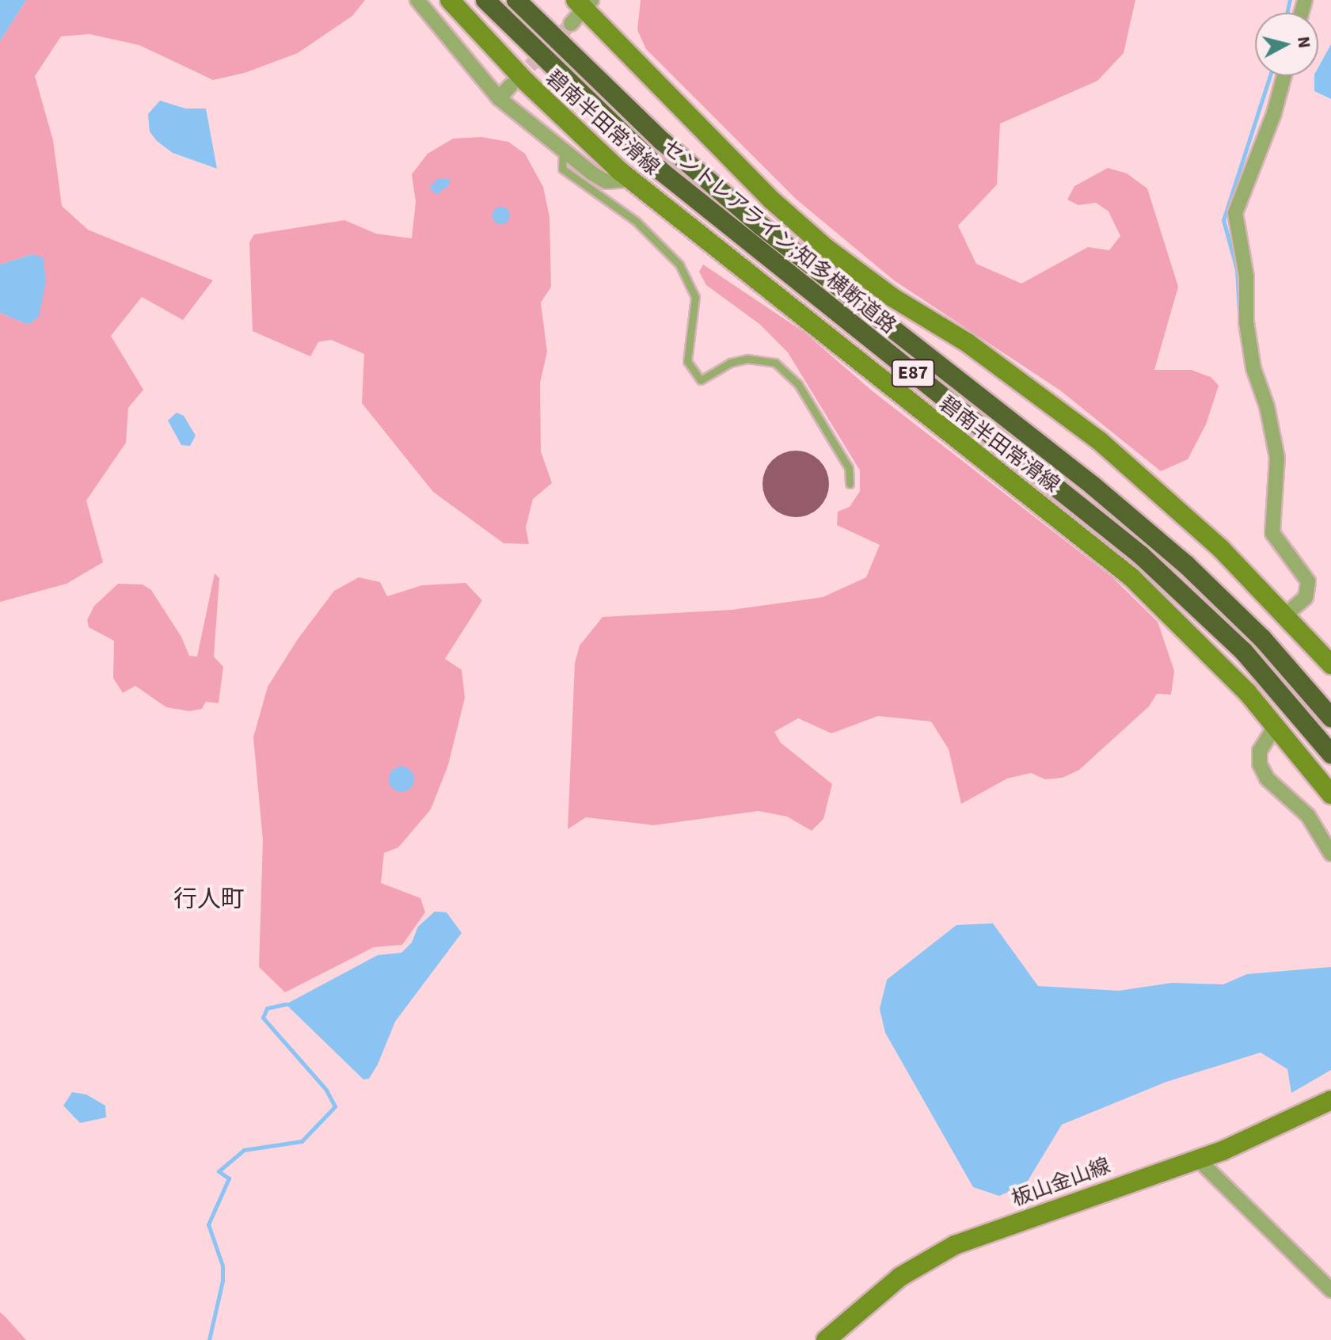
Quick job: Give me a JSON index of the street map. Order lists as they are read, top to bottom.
{
  "streets": {
    "highway": ["セントレアライン;知多横断道路", "E87"],
    "main road": ["碧南半田常滑線", "板山金山線"]
  },
  "districts": ["行人町"],
  "north": "right"
}
